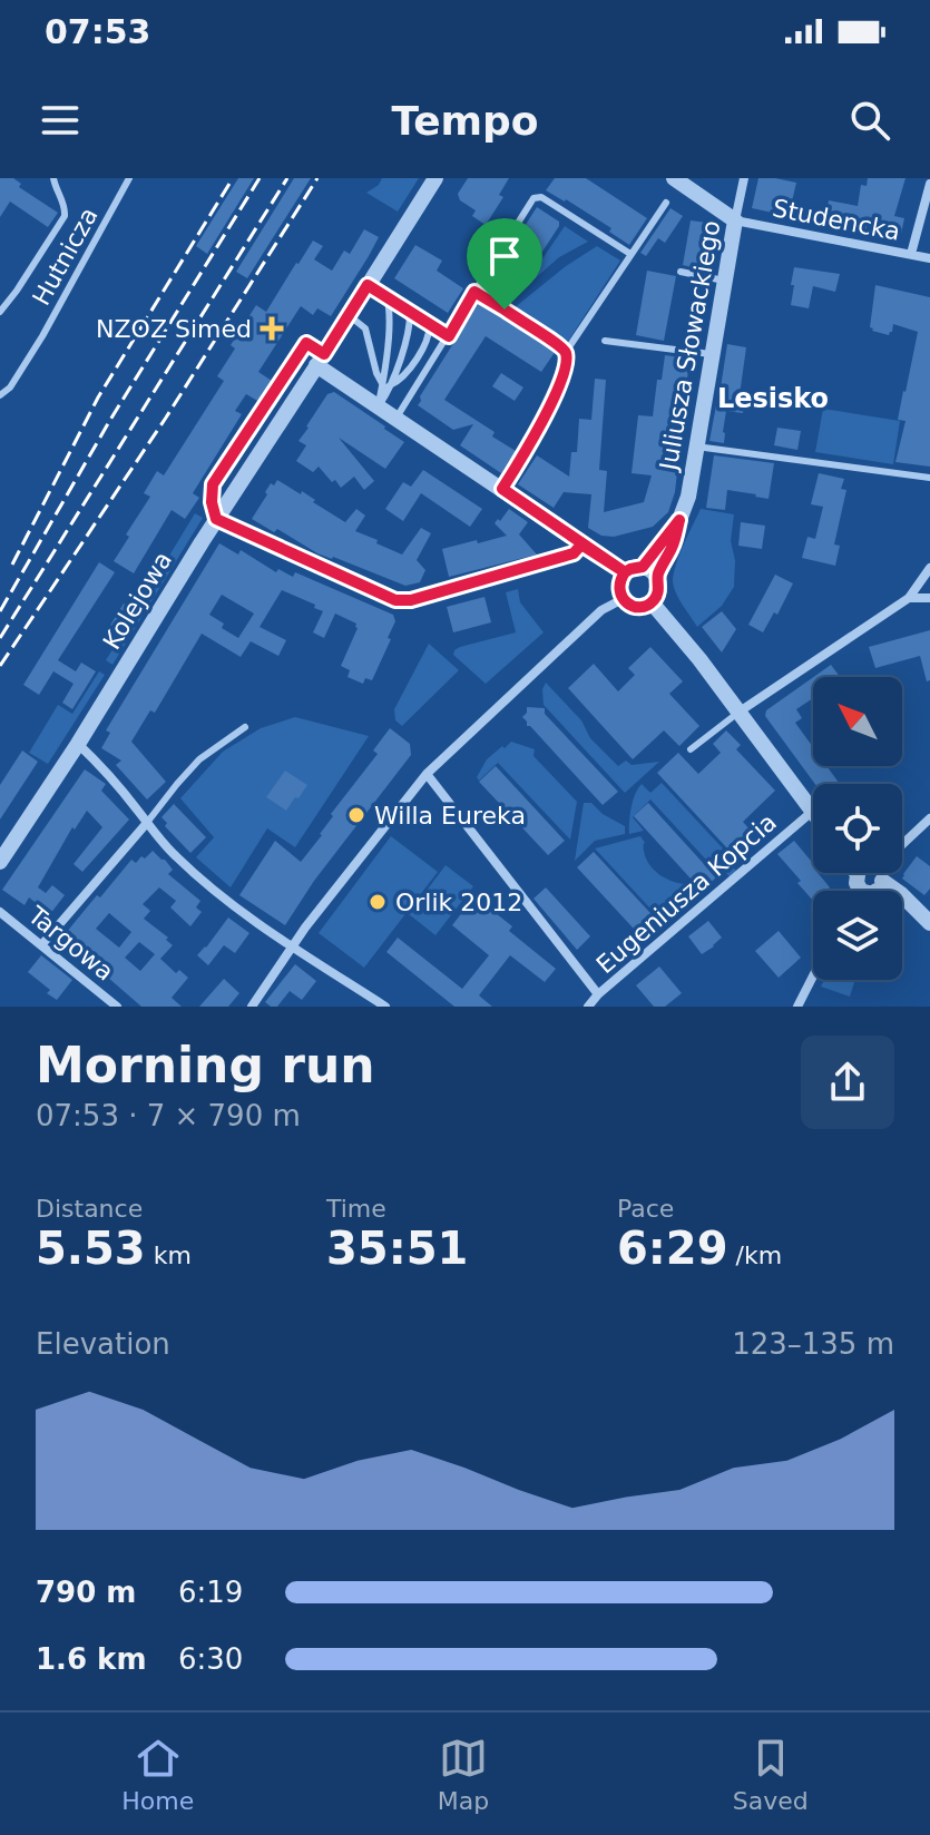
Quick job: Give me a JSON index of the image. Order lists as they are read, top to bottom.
{
  "streets": {
    "street": [
      "Studencka",
      "Juliusza Słowackiego",
      "Kolejowa",
      "Eugeniusza Kopcia",
      "Targowa"
    ],
    "lane": ["Hutnicza"]
  },
  "crossings": [
    ["Studencka", "Juliusza Słowackiego"]
  ],
  "districts": ["Lesisko"],
  "places": {
    "health": ["NZOZ Simed"],
    "other": ["Willa Eureka", "Orlik 2012"]
  },
  "north": "top left",
  "page": {
    "status": "07:53",
    "header": "Tempo",
    "heading": ["Morning run", "07:53 · 7 × 790 m"],
    "stats": [
      ["Distance", "5.53 km"],
      ["Time", "35:51"],
      ["Pace", "6:29 /km"]
    ],
    "chart": ["Elevation", "123–135 m"],
    "list": [
      {
        "name": "790 m",
        "note": "6:19"
      },
      {
        "name": "1.6 km",
        "note": "6:30"
      }
    ],
    "tabs": ["Home", "Map", "Saved"]
  }
}
